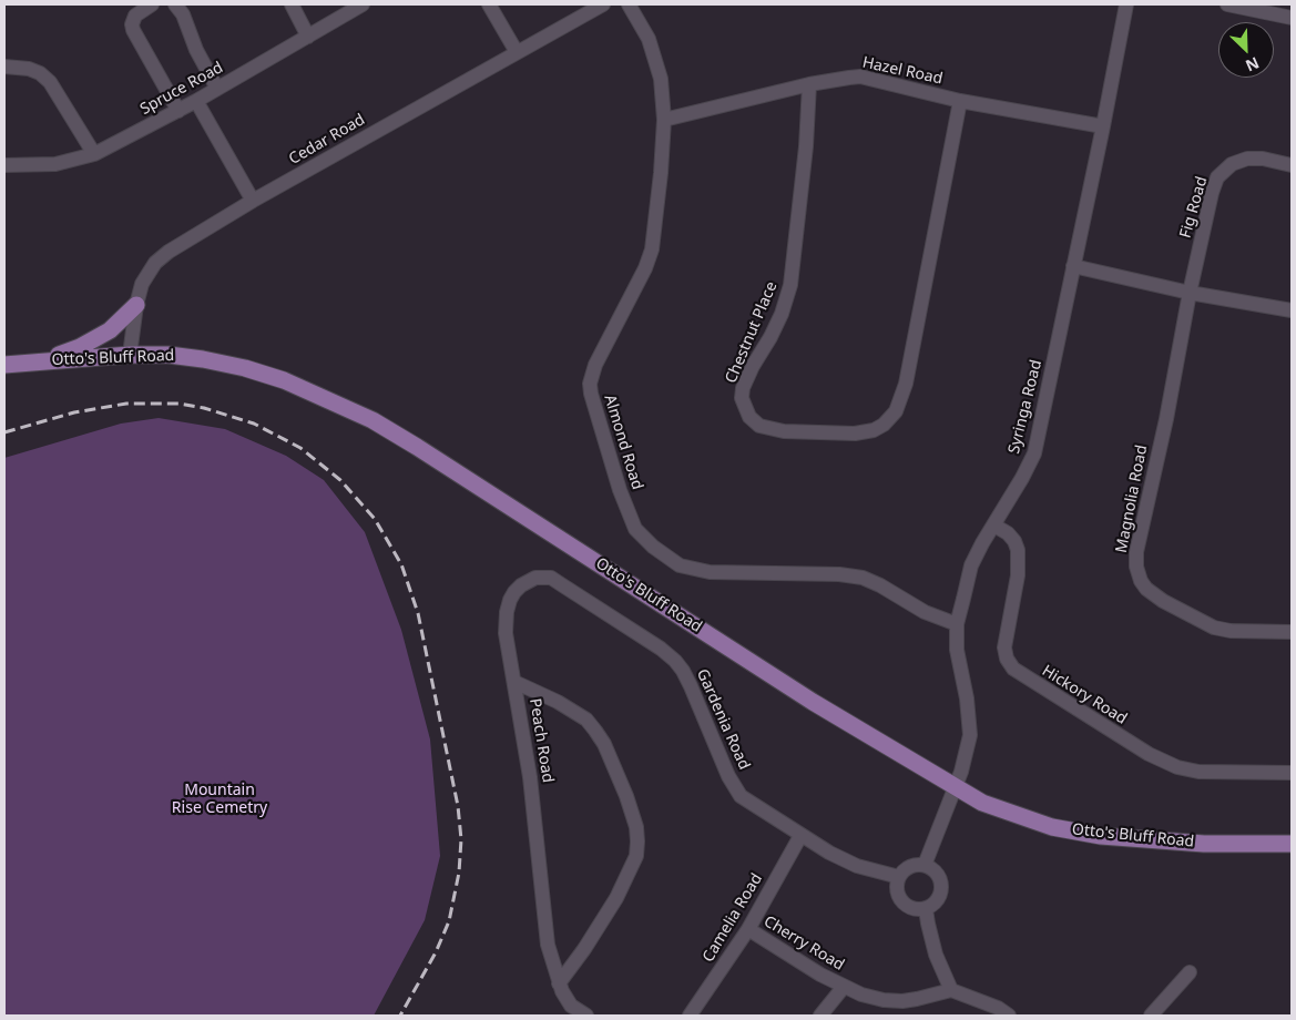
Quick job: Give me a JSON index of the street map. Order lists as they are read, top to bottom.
{
  "streets": {
    "main road": ["Otto's Bluff Road"],
    "street": [
      "Hazel Road",
      "Spruce Road",
      "Cedar Road",
      "Fig Road",
      "Chestnut Place",
      "Syringa Road",
      "Almond Road",
      "Magnolia Road",
      "Hickory Road",
      "Gardenia Road",
      "Peach Road",
      "Camelia Road",
      "Cherry Road"
    ]
  },
  "crossings": [
    ["Hazel Road", "Chestnut Place"],
    ["Hazel Road", "Syringa Road"],
    ["Hazel Road", "Almond Road"],
    ["Cedar Road", "Otto's Bluff Road"],
    ["Fig Road", "Magnolia Road"],
    ["Otto's Bluff Road", "Syringa Road"],
    ["Syringa Road", "Almond Road"],
    ["Syringa Road", "Hickory Road"],
    ["Syringa Road", "Gardenia Road"],
    ["Gardenia Road", "Peach Road"],
    ["Gardenia Road", "Camelia Road"],
    ["Camelia Road", "Cherry Road"]
  ],
  "parks": ["Mountain Rise Cemetry"],
  "north": "bottom right"
}
